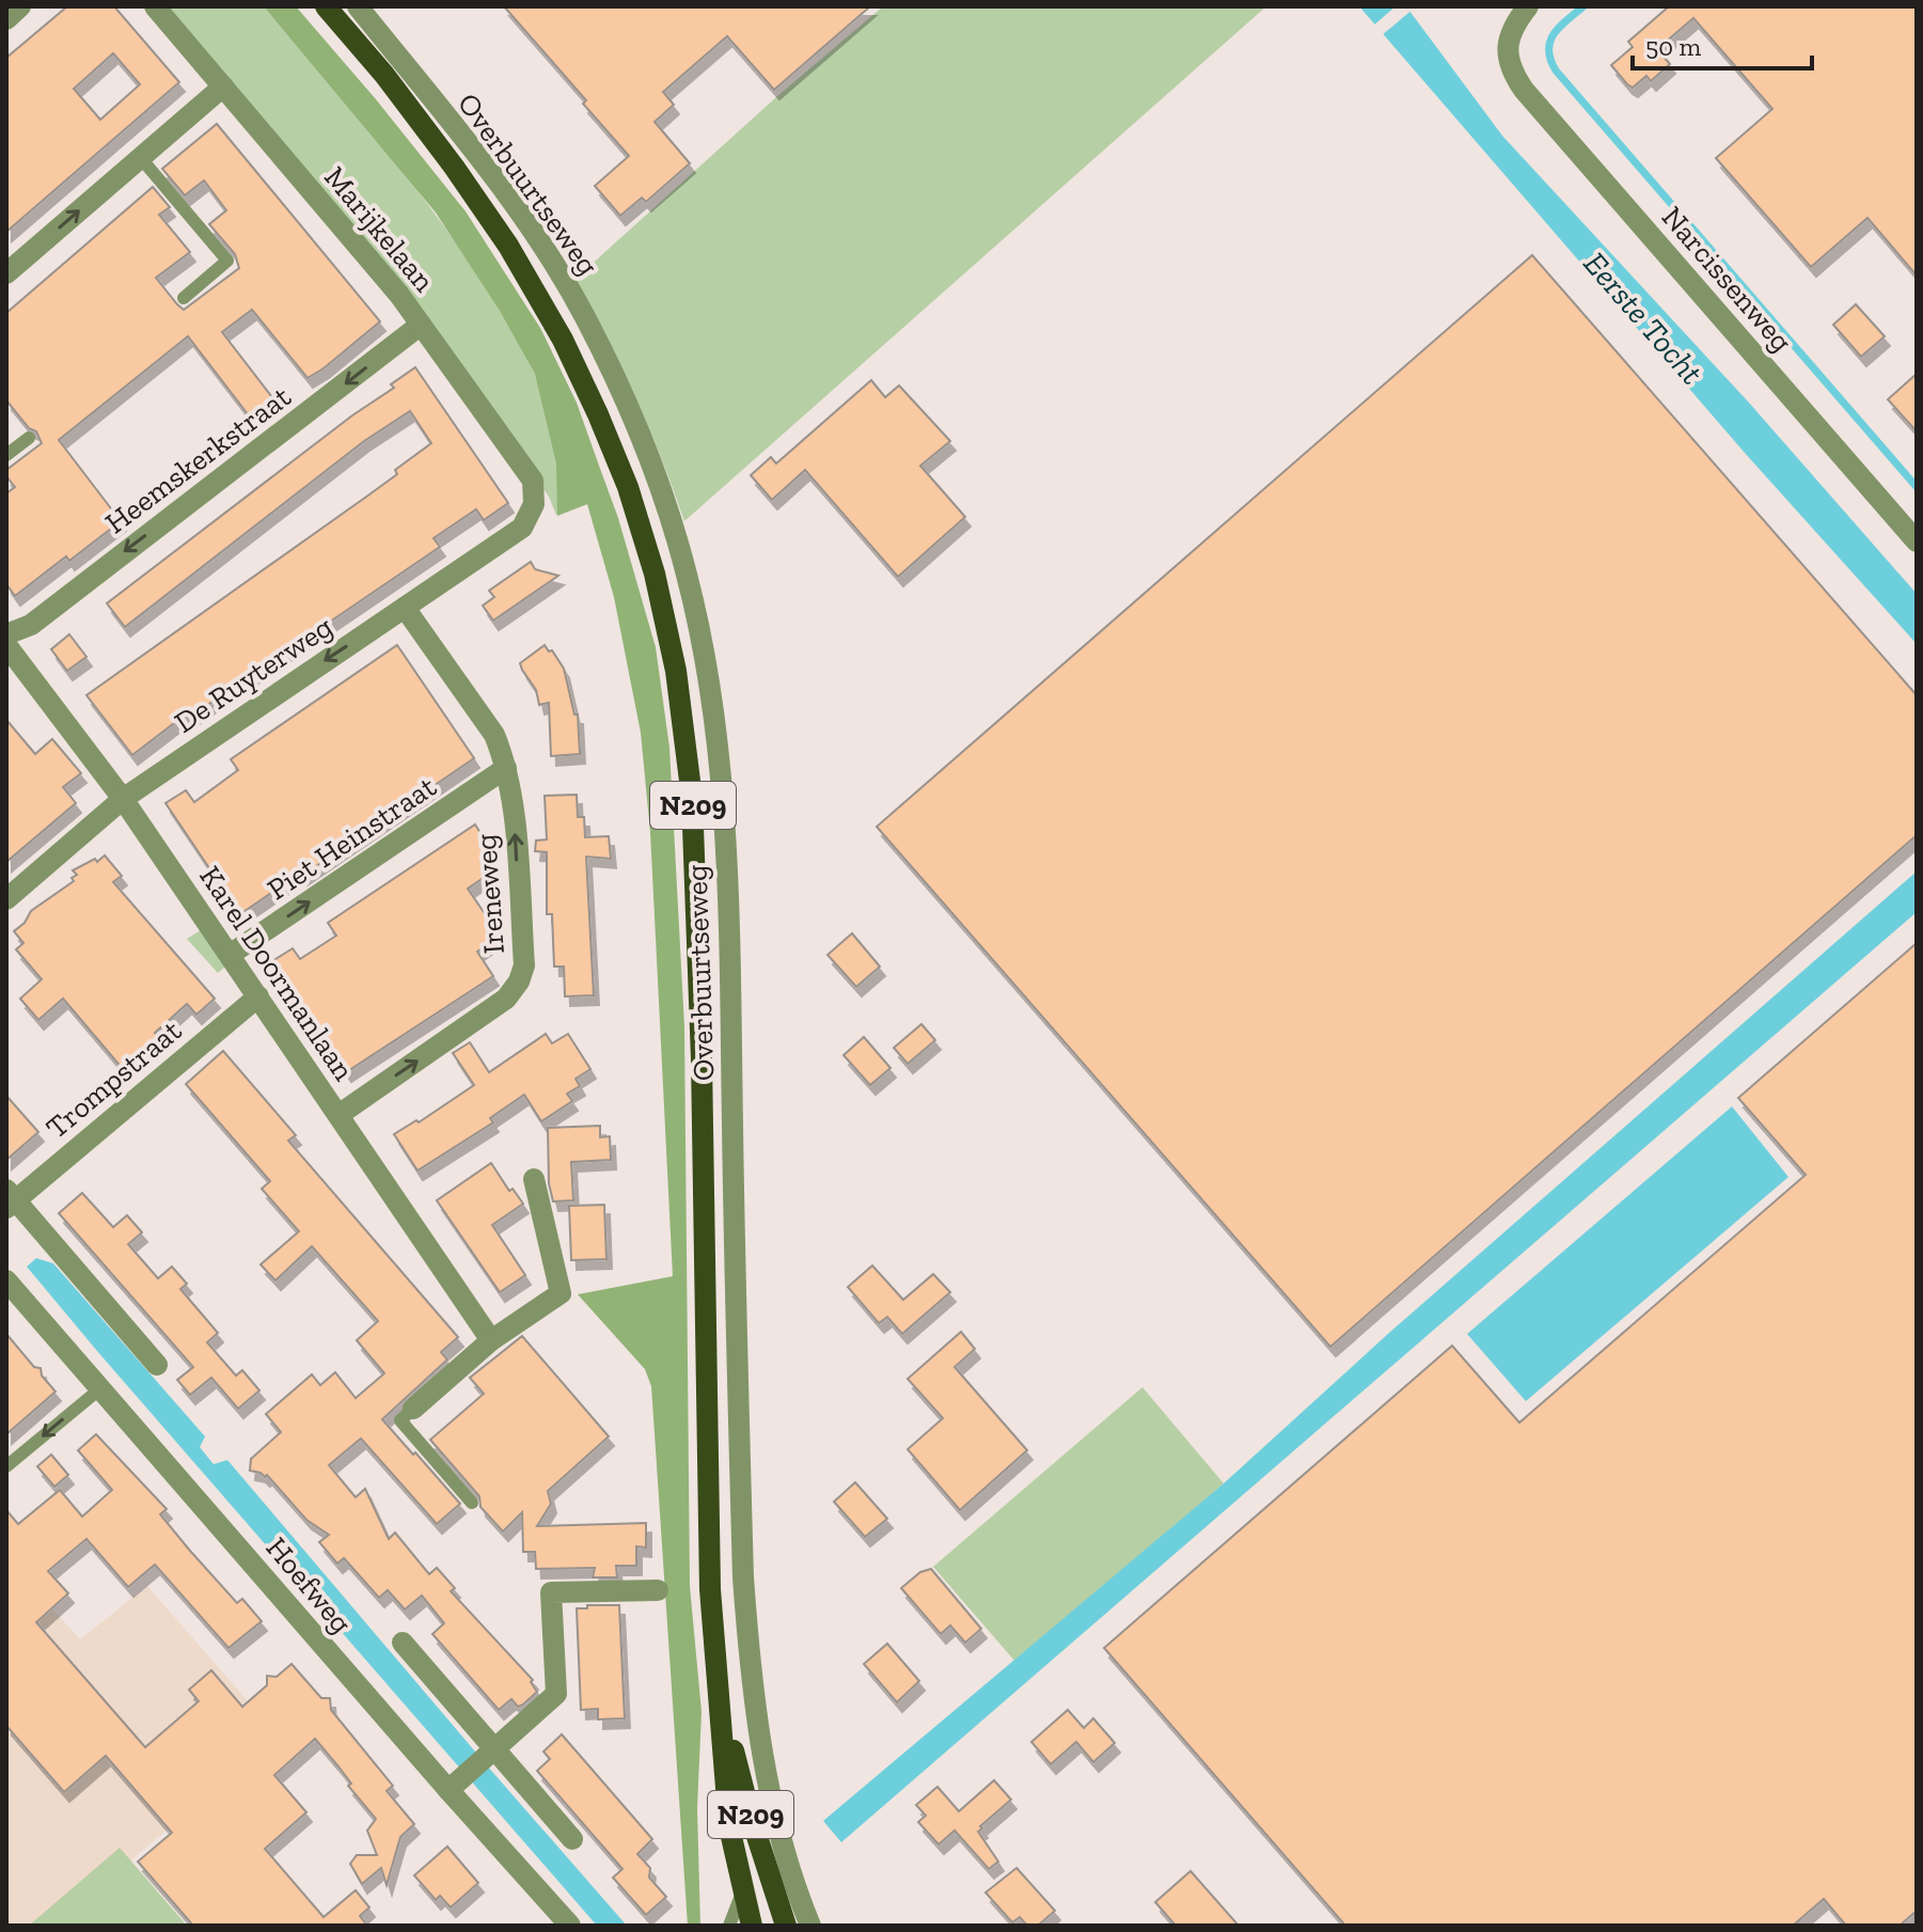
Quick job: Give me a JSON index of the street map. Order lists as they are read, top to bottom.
{
  "streets": {
    "main road": ["Overbuurtseweg", "N209"],
    "street": [
      "Marijkelaan",
      "Narcissenweg",
      "Heemskerkstraat",
      "De Ruyterweg",
      "Piet Heinstraat",
      "Ireneweg",
      "Karel Doormanlaan",
      "Trompstraat",
      "Hoefweg"
    ]
  },
  "crossings": [
    ["Marijkelaan", "Heemskerkstraat"],
    ["Marijkelaan", "De Ruyterweg"],
    ["De Ruyterweg", "Ireneweg"],
    ["De Ruyterweg", "Karel Doormanlaan"],
    ["Piet Heinstraat", "Ireneweg"],
    ["Piet Heinstraat", "Karel Doormanlaan"],
    ["Ireneweg", "Karel Doormanlaan"],
    ["Karel Doormanlaan", "Trompstraat"]
  ],
  "one_way": [
    "Heemskerkstraat",
    "De Ruyterweg",
    "Piet Heinstraat",
    "Ireneweg"
  ],
  "water": ["Eerste Tocht"],
  "scale_bar": "50 m"
}
